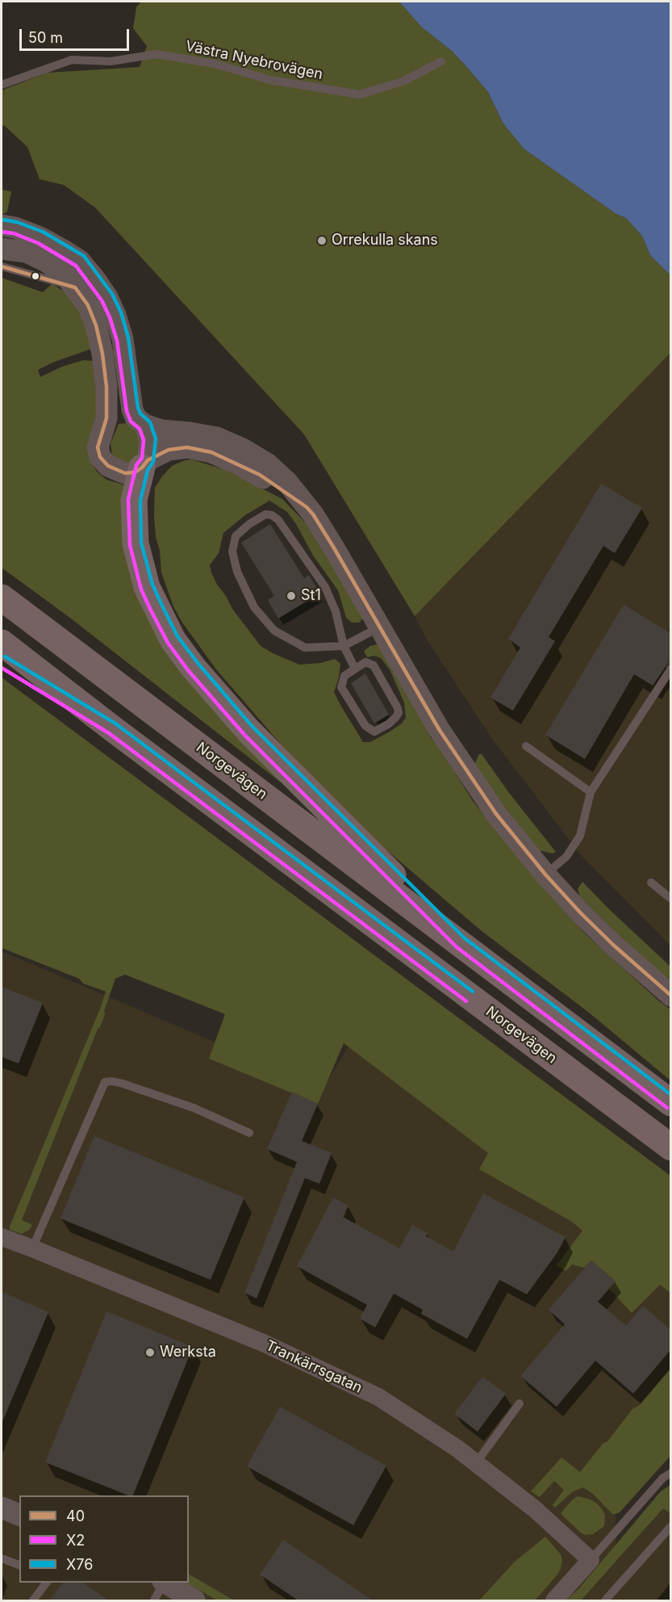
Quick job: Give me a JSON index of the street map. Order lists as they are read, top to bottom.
{
  "streets": {
    "highway": ["Norgevägen"],
    "street": ["Trankärrsgatan"],
    "lane": ["Västra Nyebrovägen"]
  },
  "places": ["Orrekulla skans", "St1", "Werksta"],
  "lines": ["transit line X76", "transit line X2", "transit line 40"],
  "legend": ["40", "X2", "X76"],
  "scale_bar": "50 m"
}
